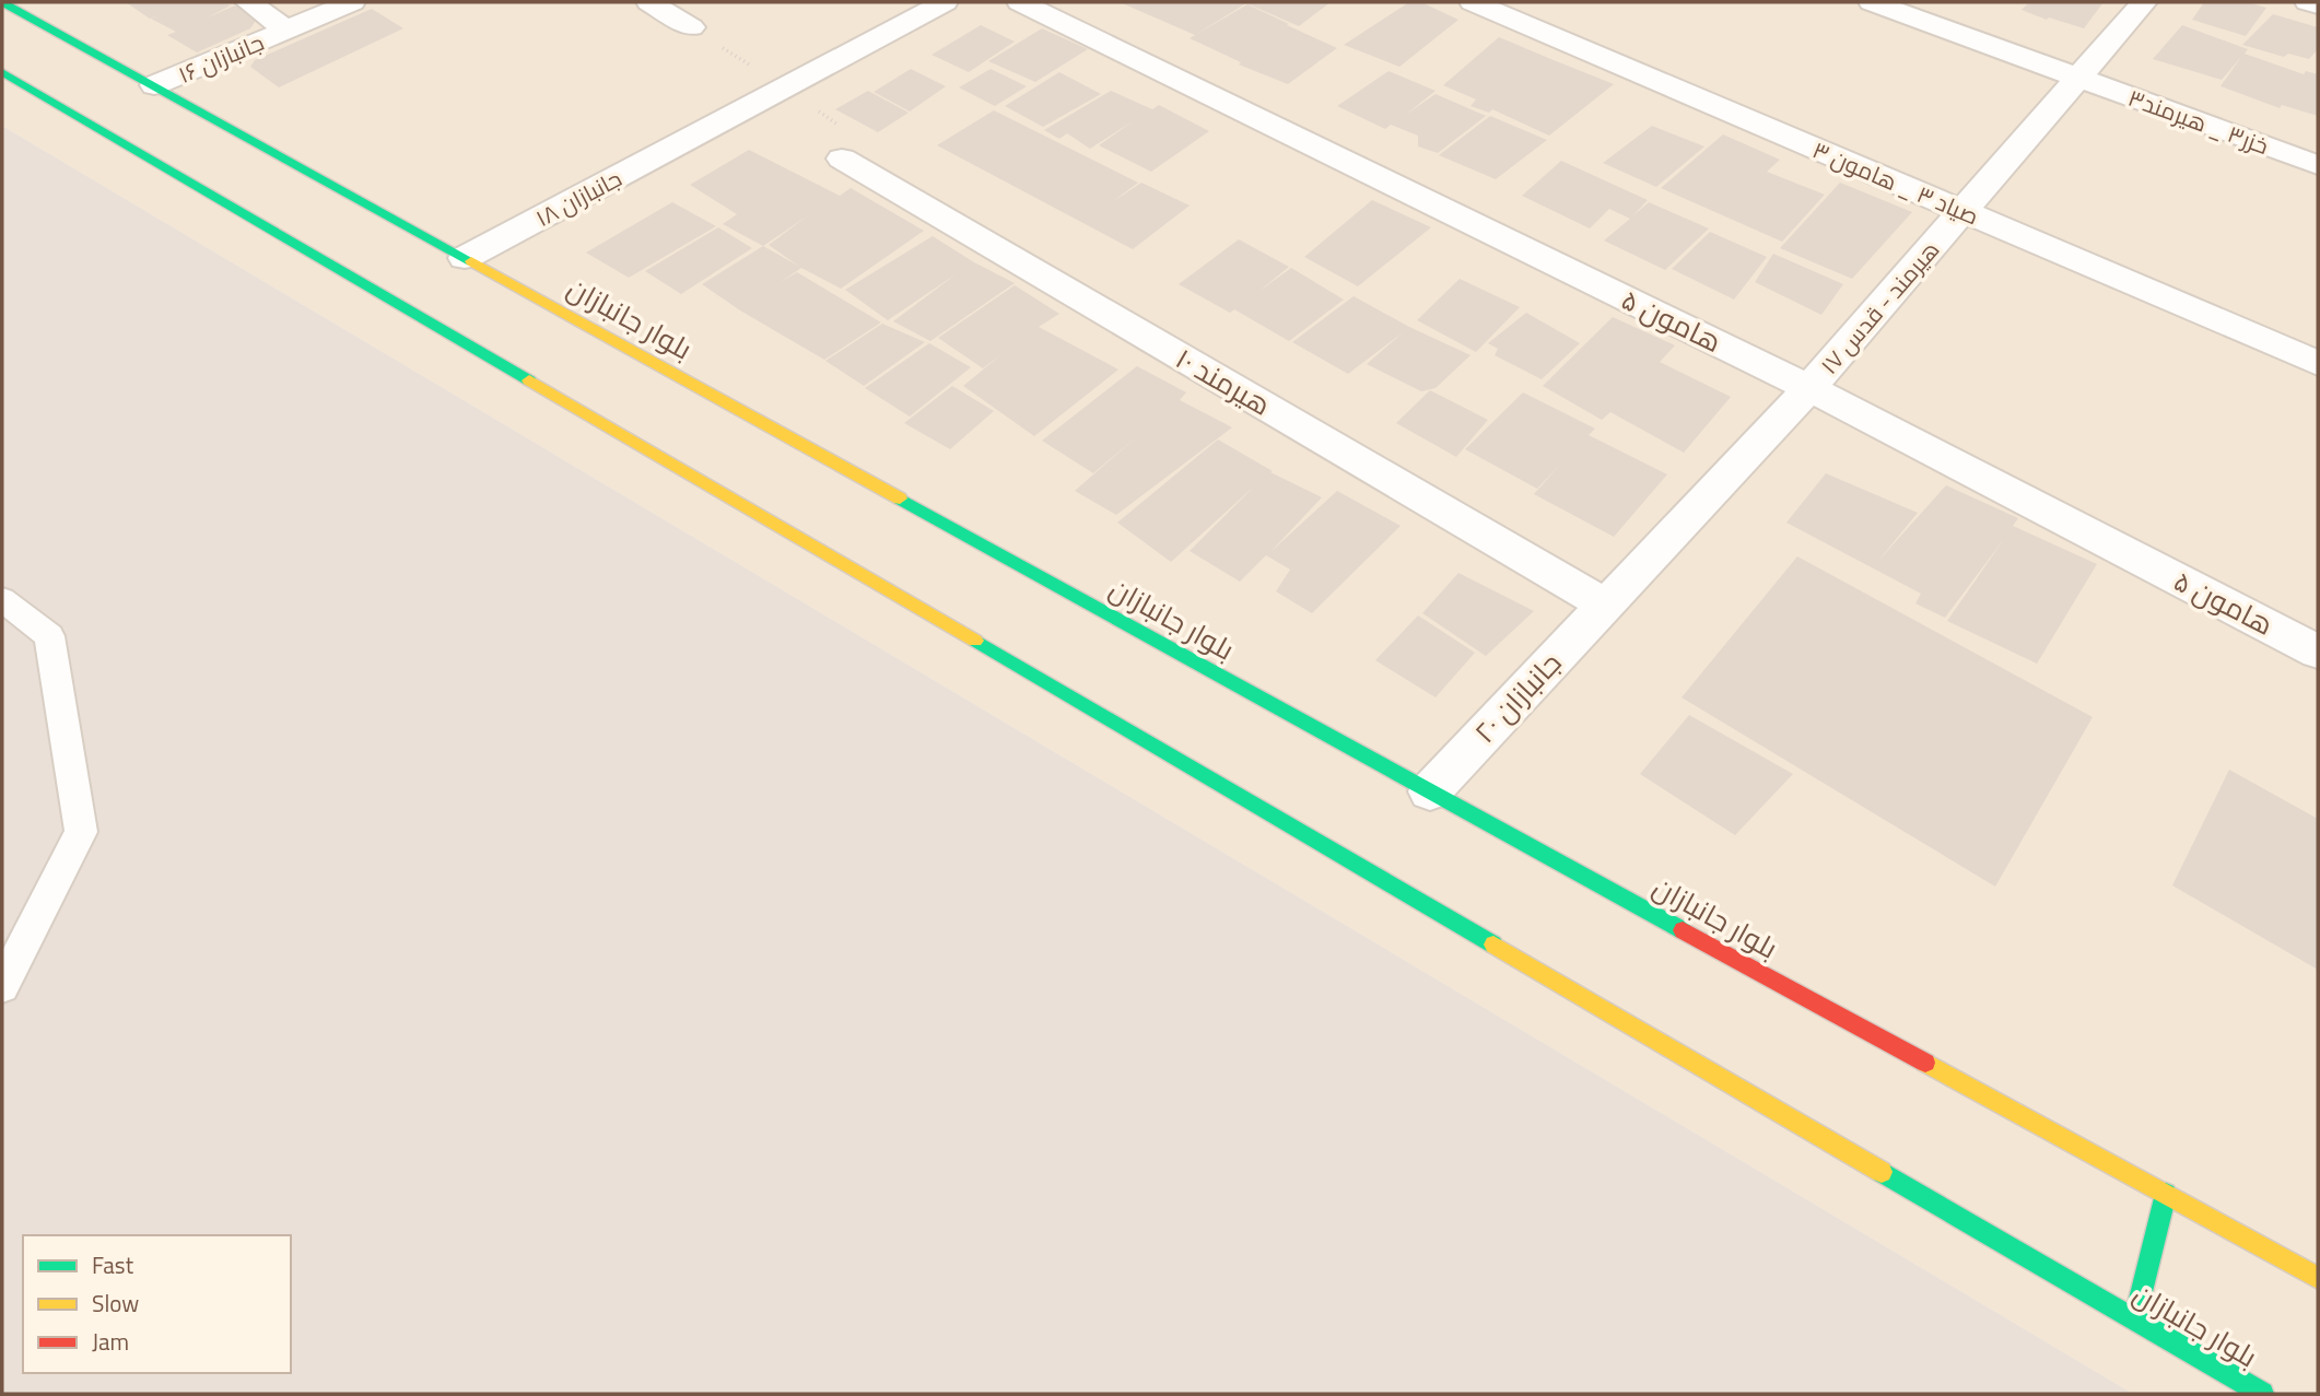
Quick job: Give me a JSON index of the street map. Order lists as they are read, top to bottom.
{
  "streets": {
    "street": [
      "جانبازان ۱۶",
      "خزر۳ _ هیرمند۳",
      "صیاد ۳ _ هامون ۳",
      "جانبازان ۱۸",
      "هیرمند - قدس ۱۷",
      "بلوار جانبازان",
      "هامون ۵",
      "هیرمند ۱۰",
      "جانبازان ۲۰"
    ]
  },
  "crossings": [
    ["جانبازان ۱۶", "بلوار جانبازان"],
    ["خزر۳ _ هیرمند۳", "هیرمند - قدس ۱۷"],
    ["صیاد ۳ _ هامون ۳", "هیرمند - قدس ۱۷"],
    ["جانبازان ۱۸", "بلوار جانبازان"],
    ["هیرمند - قدس ۱۷", "هامون ۵"],
    ["هیرمند - قدس ۱۷", "هیرمند ۱۰"],
    ["هیرمند - قدس ۱۷", "جانبازان ۲۰"],
    ["بلوار جانبازان", "جانبازان ۲۰"],
    ["هیرمند ۱۰", "جانبازان ۲۰"]
  ],
  "legend": ["Fast", "Slow", "Jam"]
}
